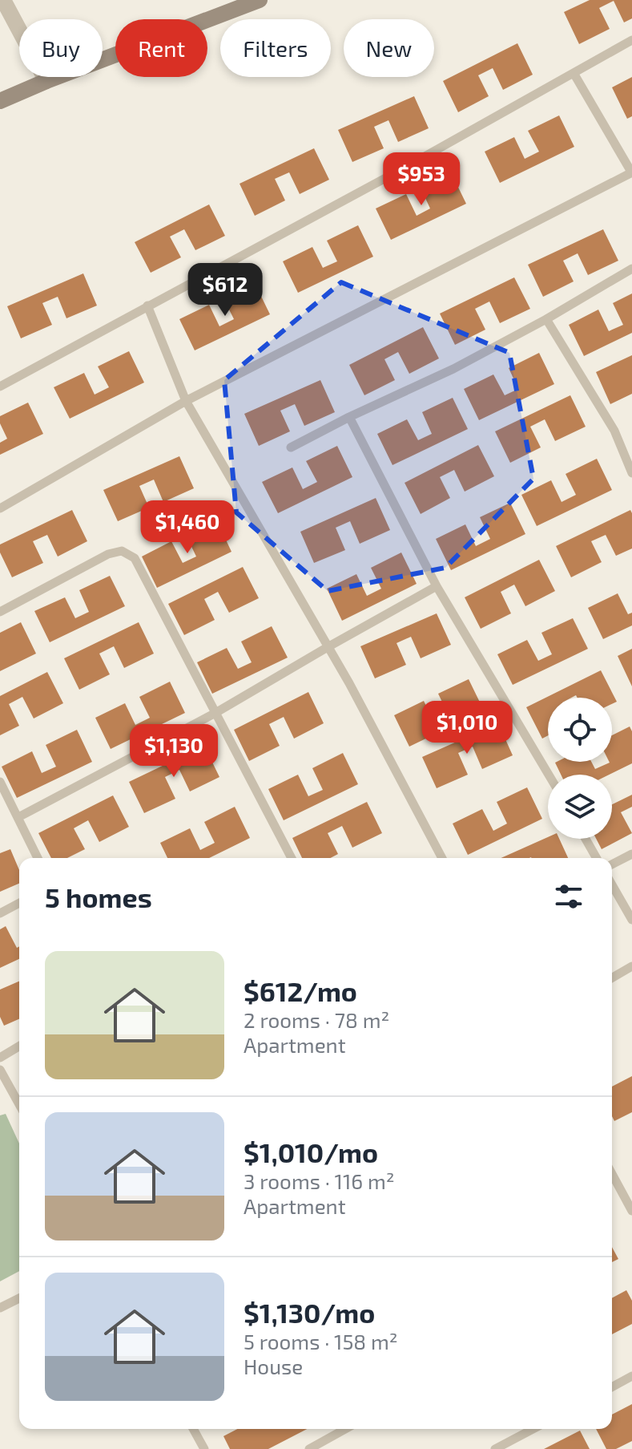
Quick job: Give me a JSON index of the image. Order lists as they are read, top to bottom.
{
  "page": {
    "chip": [
      "Buy",
      "Rent",
      "Filters",
      "New"
    ],
    "price": [
      "$953",
      "$612",
      "$1,460",
      "$1,010",
      "$1,130"
    ],
    "heading": "5 homes",
    "list": [
      {
        "name": "$612/mo",
        "note": "2 rooms · 78 m² · Apartment"
      },
      {
        "name": "$1,010/mo",
        "note": "3 rooms · 116 m² · Apartment"
      },
      {
        "name": "$1,130/mo",
        "note": "5 rooms · 158 m² · House"
      }
    ]
  }
}
